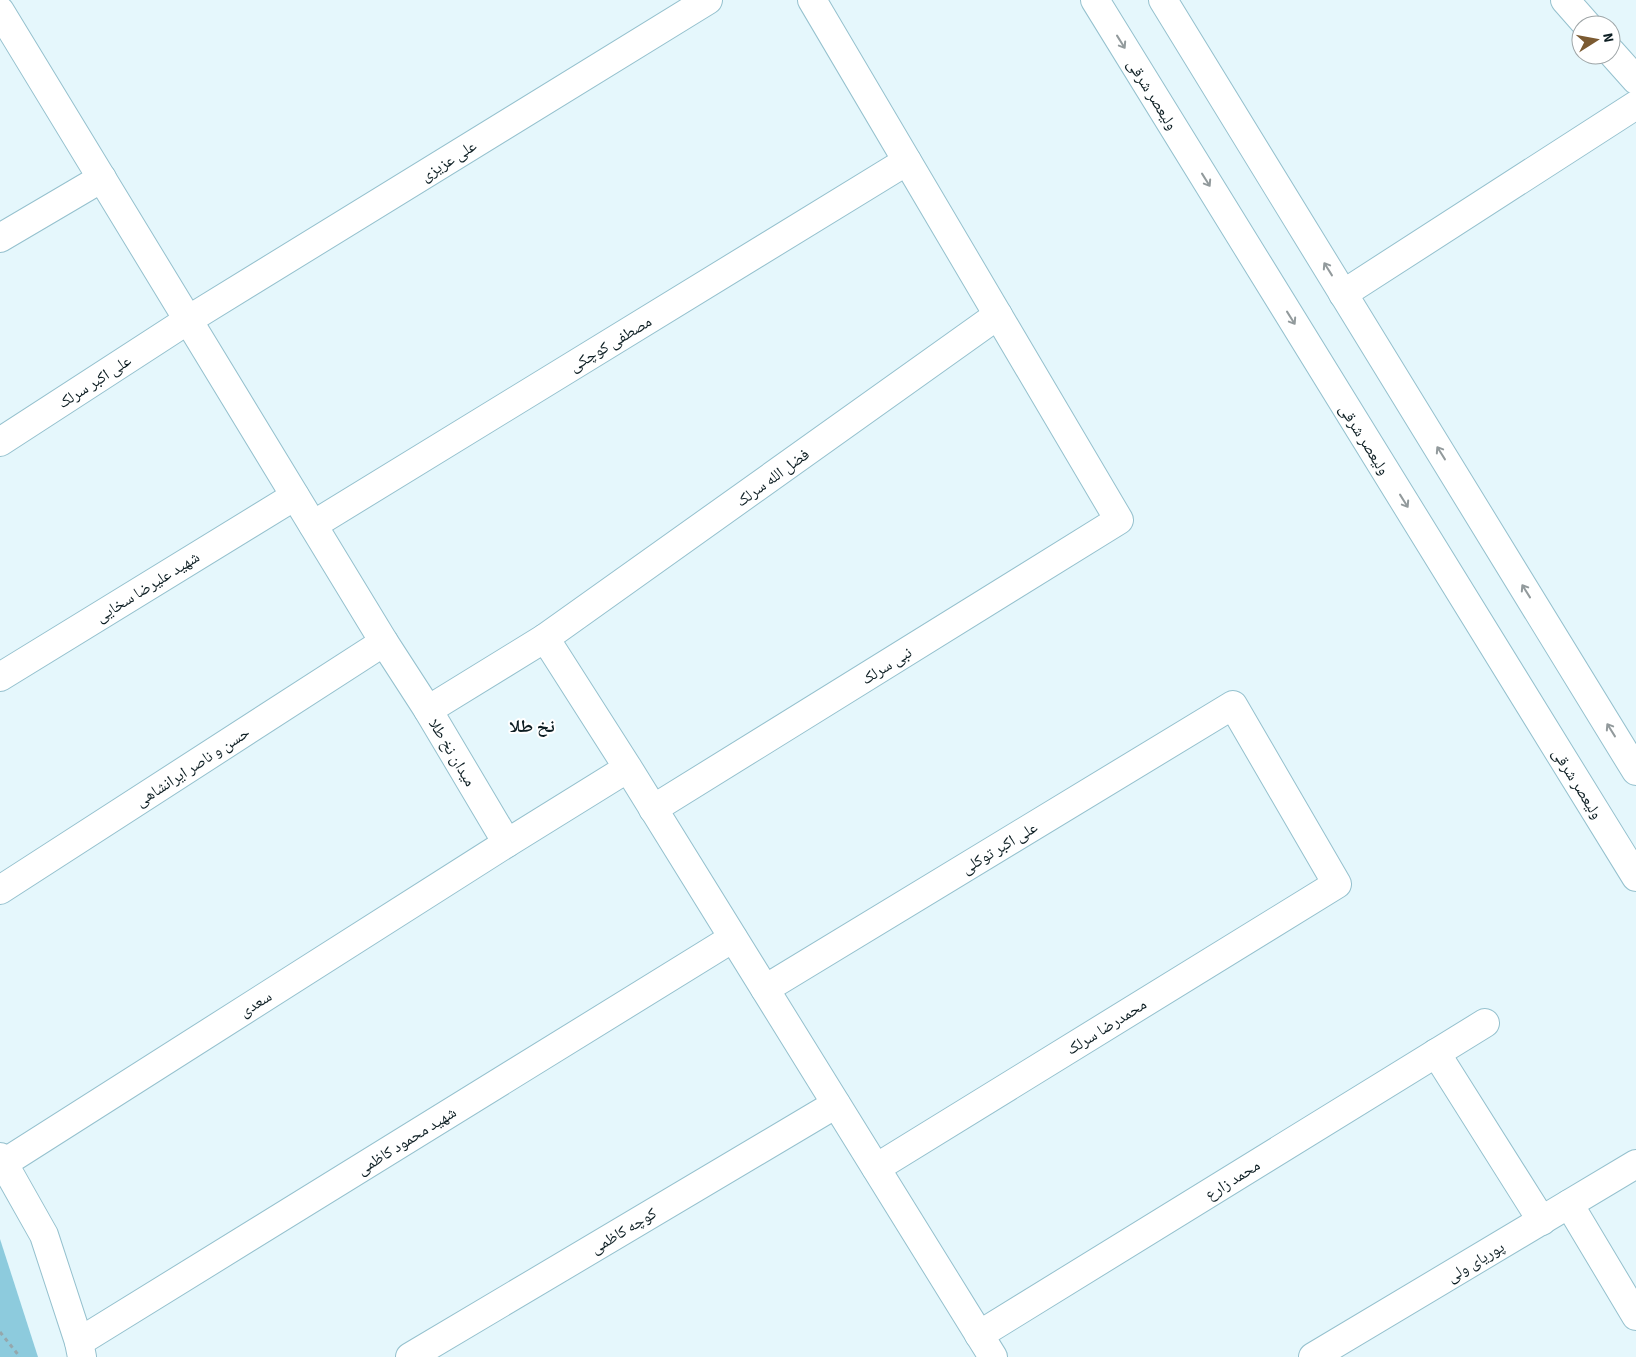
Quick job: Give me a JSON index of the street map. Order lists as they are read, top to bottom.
{
  "streets": {
    "street": [
      "ولیعصر شرقی",
      "علی عزیزی",
      "مصطفی کوچکی",
      "علی اکبر سرلک",
      "فضل الله سرلک",
      "شهید علیرضا سخایی",
      "نبی سرلک",
      "میدان نخ طلا",
      "حسن و ناصر ایرانشاهی",
      "علی اکبر توکلی",
      "سعدی",
      "محمدرضا سرلک",
      "شهید محمود کاظمی",
      "محمد زارع",
      "کوچه کاظمی",
      "پوریای ولی"
    ]
  },
  "crossings": [
    ["علی عزیزی", "علی اکبر سرلک"],
    ["فضل الله سرلک", "نبی سرلک"],
    ["فضل الله سرلک", "میدان نخ طلا"],
    ["میدان نخ طلا", "سعدی"],
    ["علی اکبر توکلی", "محمدرضا سرلک"]
  ],
  "districts": ["نخ طلا"],
  "north": "right"
}
